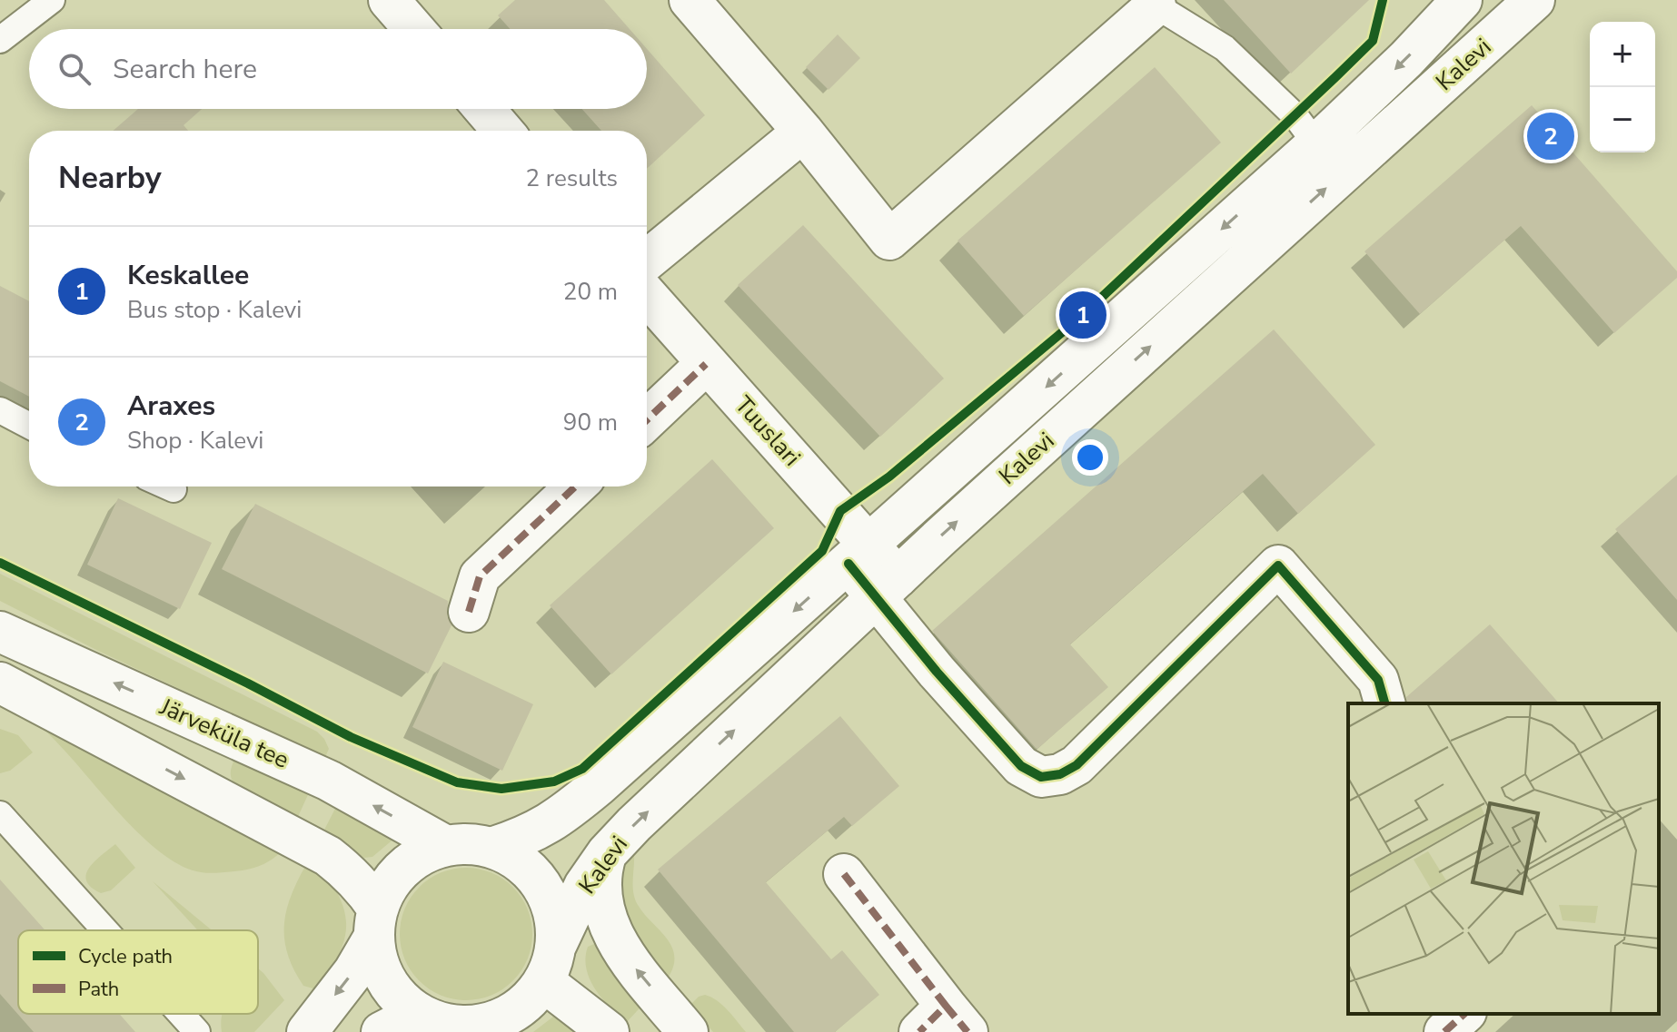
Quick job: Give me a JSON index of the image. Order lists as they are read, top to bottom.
{
  "streets": {
    "main road": ["Kalevi", "Tuuslari", "Järveküla tee"]
  },
  "crossings": [
    ["Kalevi", "Tuuslari"],
    ["Kalevi", "Järveküla tee"]
  ],
  "legend": ["Cycle path", "Path"],
  "page": {
    "map_buttons": ["+", "−"],
    "search": "Search here",
    "pins": ["2", "1"],
    "heading": ["Nearby", "2 results"],
    "list": [
      {
        "mark": "1",
        "name": "Keskallee",
        "note": "Bus stop · Kalevi",
        "value": "20 m"
      },
      {
        "mark": "2",
        "name": "Araxes",
        "note": "Shop · Kalevi",
        "value": "90 m"
      }
    ]
  }
}
